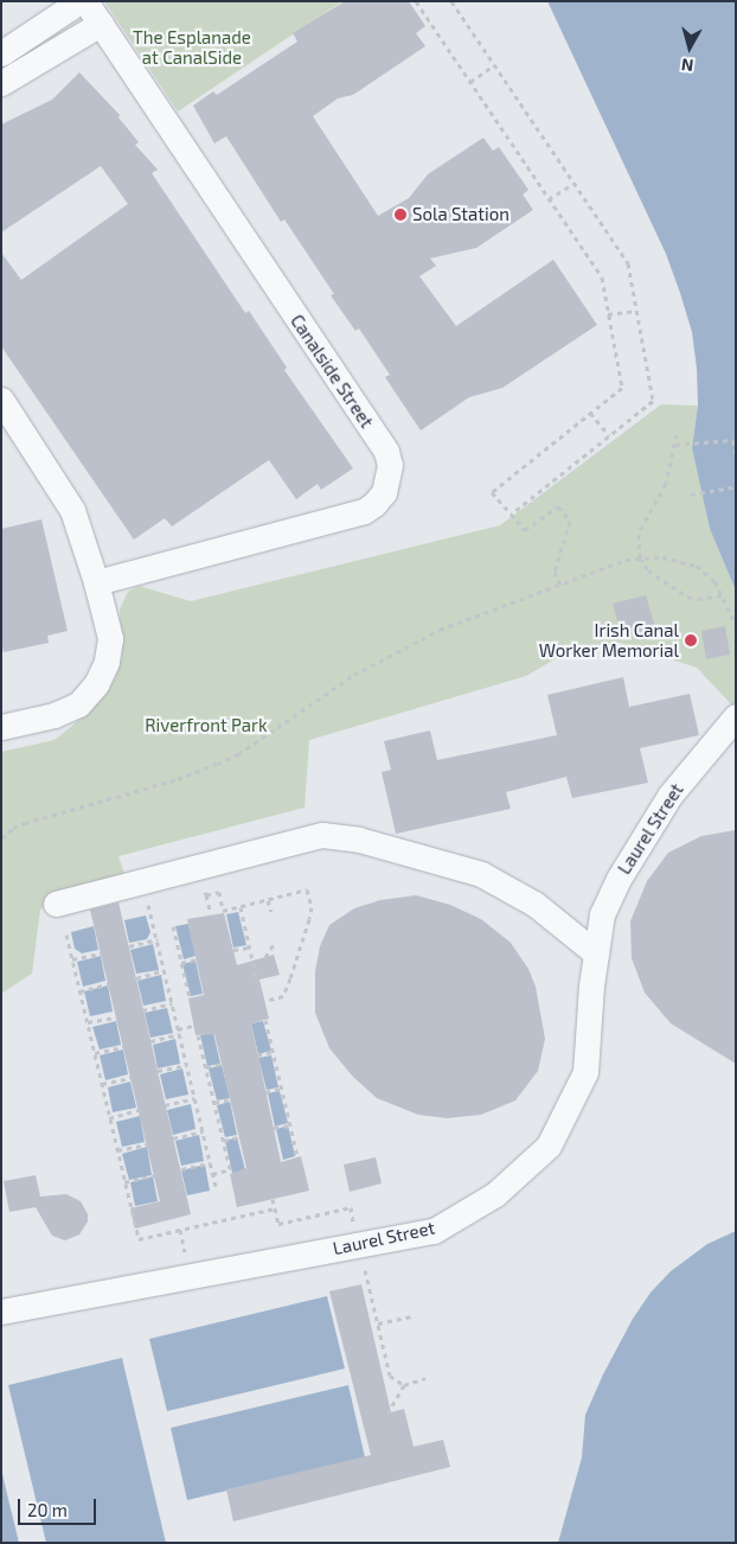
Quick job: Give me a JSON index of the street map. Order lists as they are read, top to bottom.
{
  "streets": {
    "street": ["Canalside Street", "Laurel Street"]
  },
  "parks": ["The Esplanade at CanalSide", "Riverfront Park"],
  "places": ["Sola Station", "Irish Canal Worker Memorial"],
  "scale_bar": "20 m",
  "north": "bottom"
}
